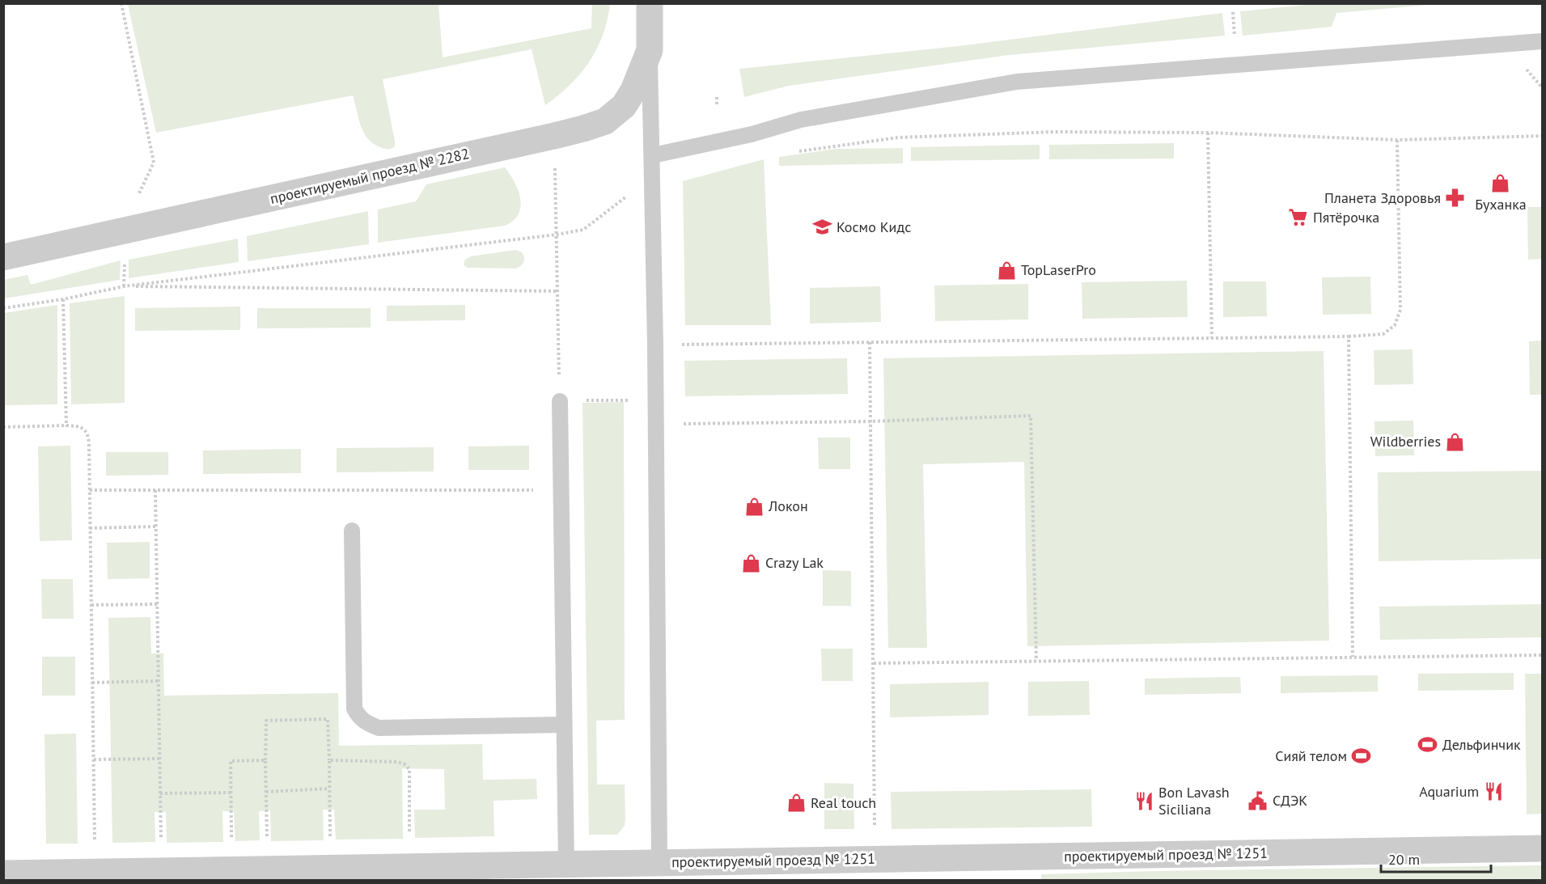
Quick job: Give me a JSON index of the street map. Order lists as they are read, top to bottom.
{
  "streets": {
    "street": ["проектируемый проезд № 2282", "проектируемый проезд № 1251"]
  },
  "places": {
    "shop": [
      "Буханка",
      "TopLaserPro",
      "Wildberries",
      "Локон",
      "Crazy Lak",
      "Real touch"
    ],
    "pharmacy": ["Планета Здоровья"],
    "supermarket": ["Пятёрочка"],
    "school or university": ["Космо Кидс"],
    "sports": ["Дельфинчик", "Сияй телом"],
    "restaurant": ["Aquarium", "Bon Lavash Siciliana"],
    "public building": ["СДЭК"]
  },
  "scale_bar": "20 m"
}
